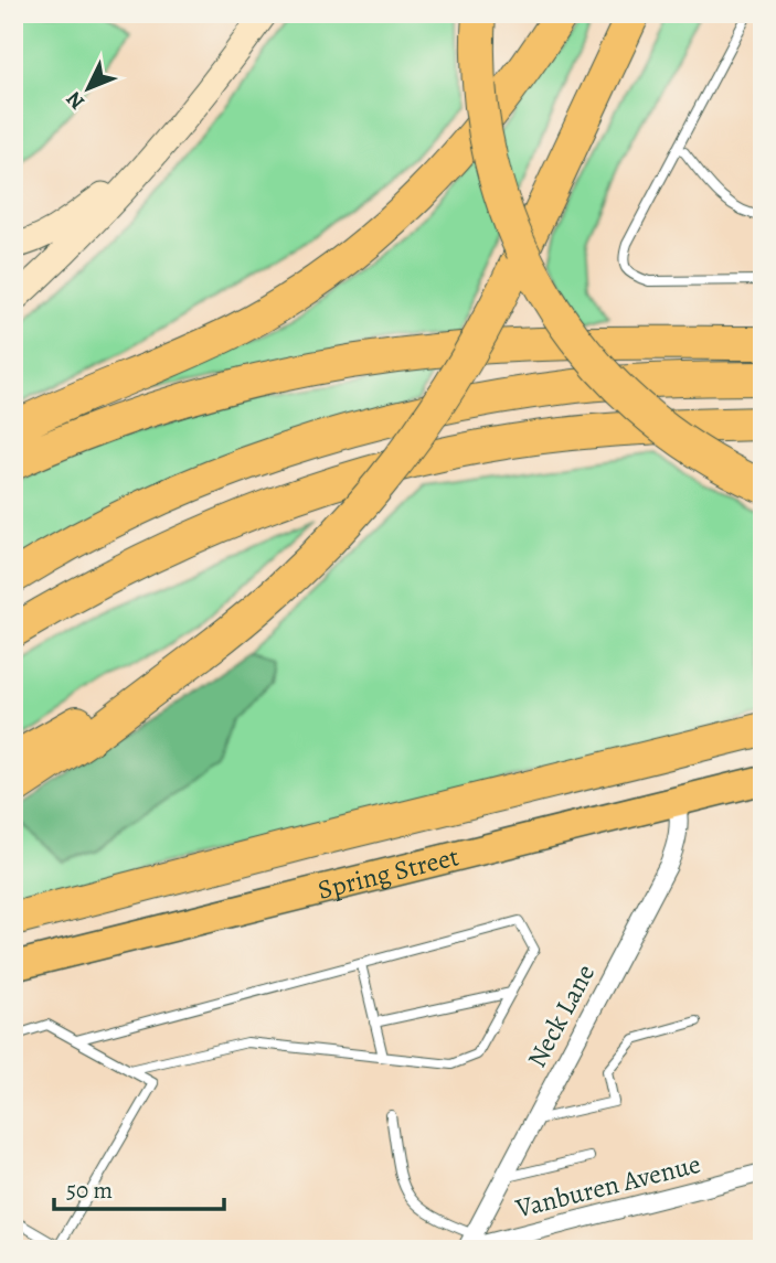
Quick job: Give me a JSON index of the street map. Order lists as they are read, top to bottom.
{
  "streets": {
    "main road": ["Spring Street"],
    "street": ["Neck Lane", "Vanburen Avenue"]
  },
  "crossings": [
    ["Spring Street", "Neck Lane"],
    ["Neck Lane", "Vanburen Avenue"]
  ],
  "scale_bar": "50 m",
  "north": "bottom left"
}
